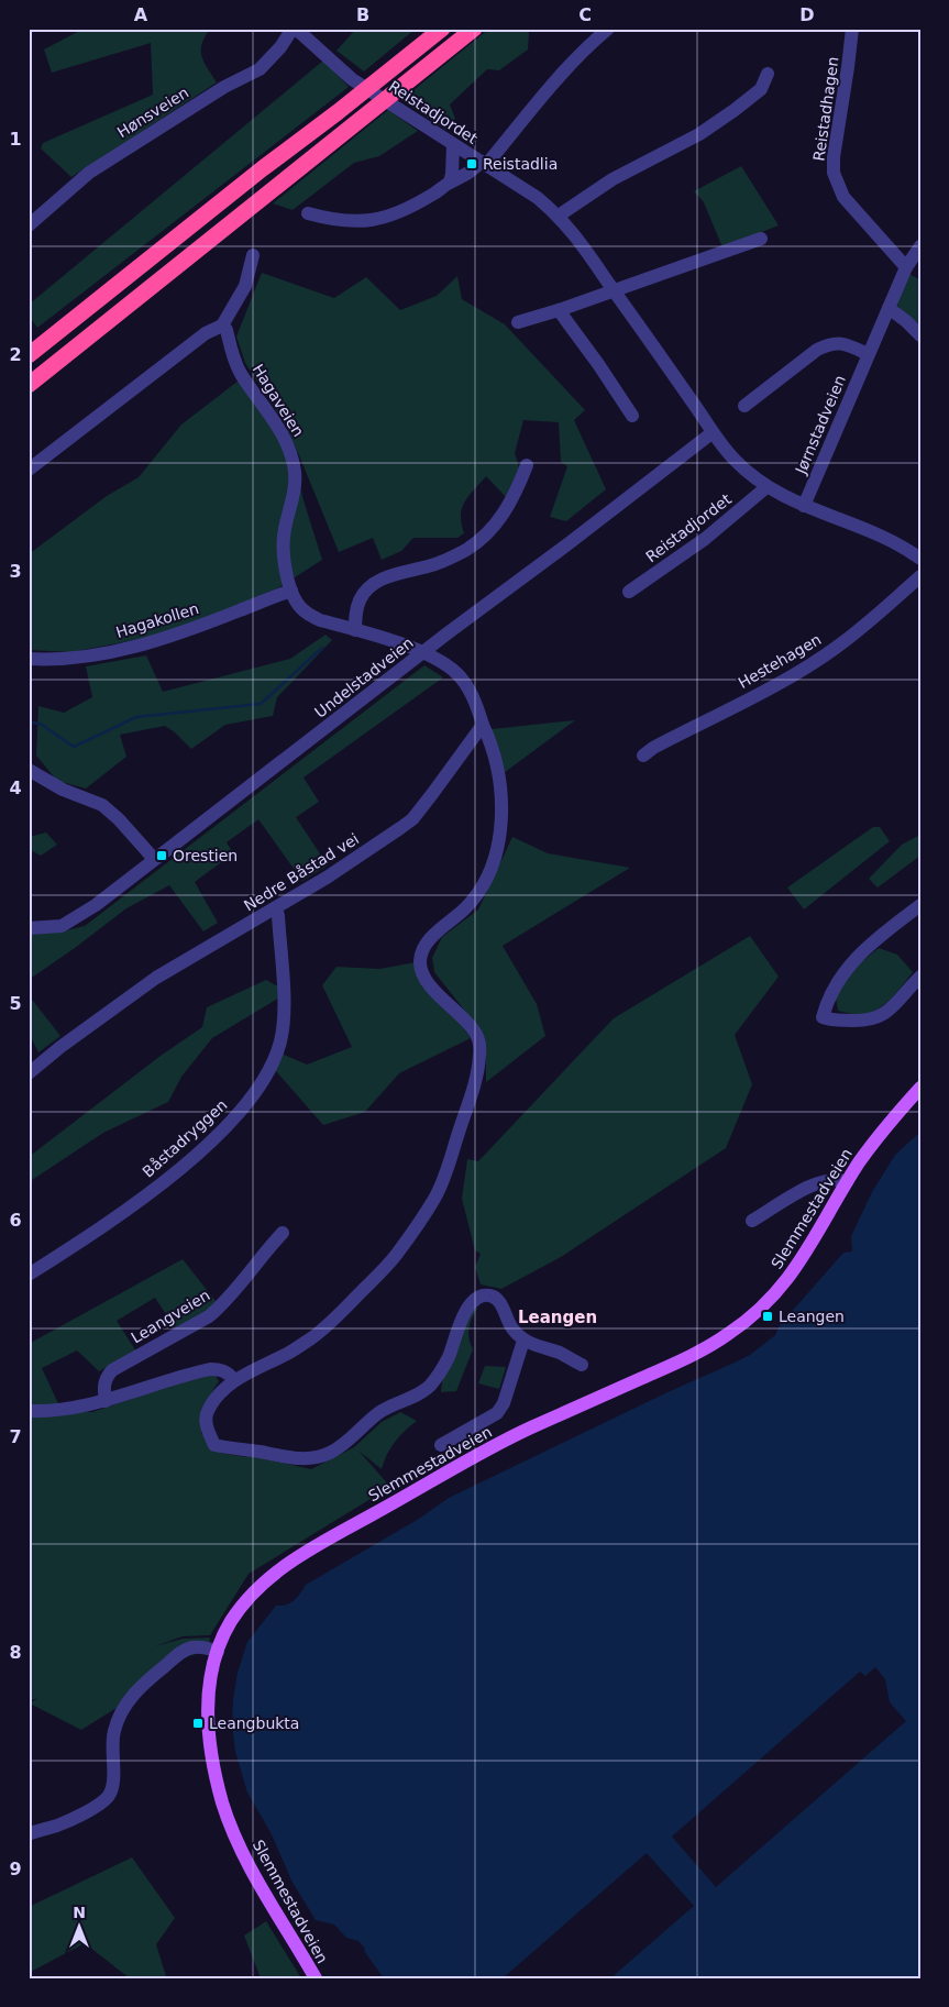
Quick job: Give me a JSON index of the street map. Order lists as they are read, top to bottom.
{
  "streets": {
    "main road": ["Slemmestadveien"],
    "street": [
      "Reistadhagen",
      "Hønsveien",
      "Reistadjordet",
      "Hagaveien",
      "Jørnstadveien",
      "Hagakollen",
      "Hestehagen",
      "Undelstadveien",
      "Nedre Båstad vei",
      "Båstadryggen",
      "Leangveien"
    ]
  },
  "crossings": [
    ["Reistadhagen", "Jørnstadveien"],
    ["Hønsveien", "Reistadjordet"],
    ["Reistadjordet", "Jørnstadveien"],
    ["Reistadjordet", "Undelstadveien"],
    ["Hagaveien", "Hagakollen"],
    ["Hagaveien", "Undelstadveien"],
    ["Nedre Båstad vei", "Båstadryggen"]
  ],
  "districts": ["Leangen"],
  "places": {
    "transit": [
      "Reistadlia",
      "Orestien",
      "Leangen",
      "Leangbukta"
    ]
  },
  "north": "top",
  "grid": {
    "columns": [
      "A",
      "B",
      "C",
      "D"
    ],
    "rows": [
      "1",
      "2",
      "3",
      "4",
      "5",
      "6",
      "7",
      "8",
      "9"
    ]
  }
}
